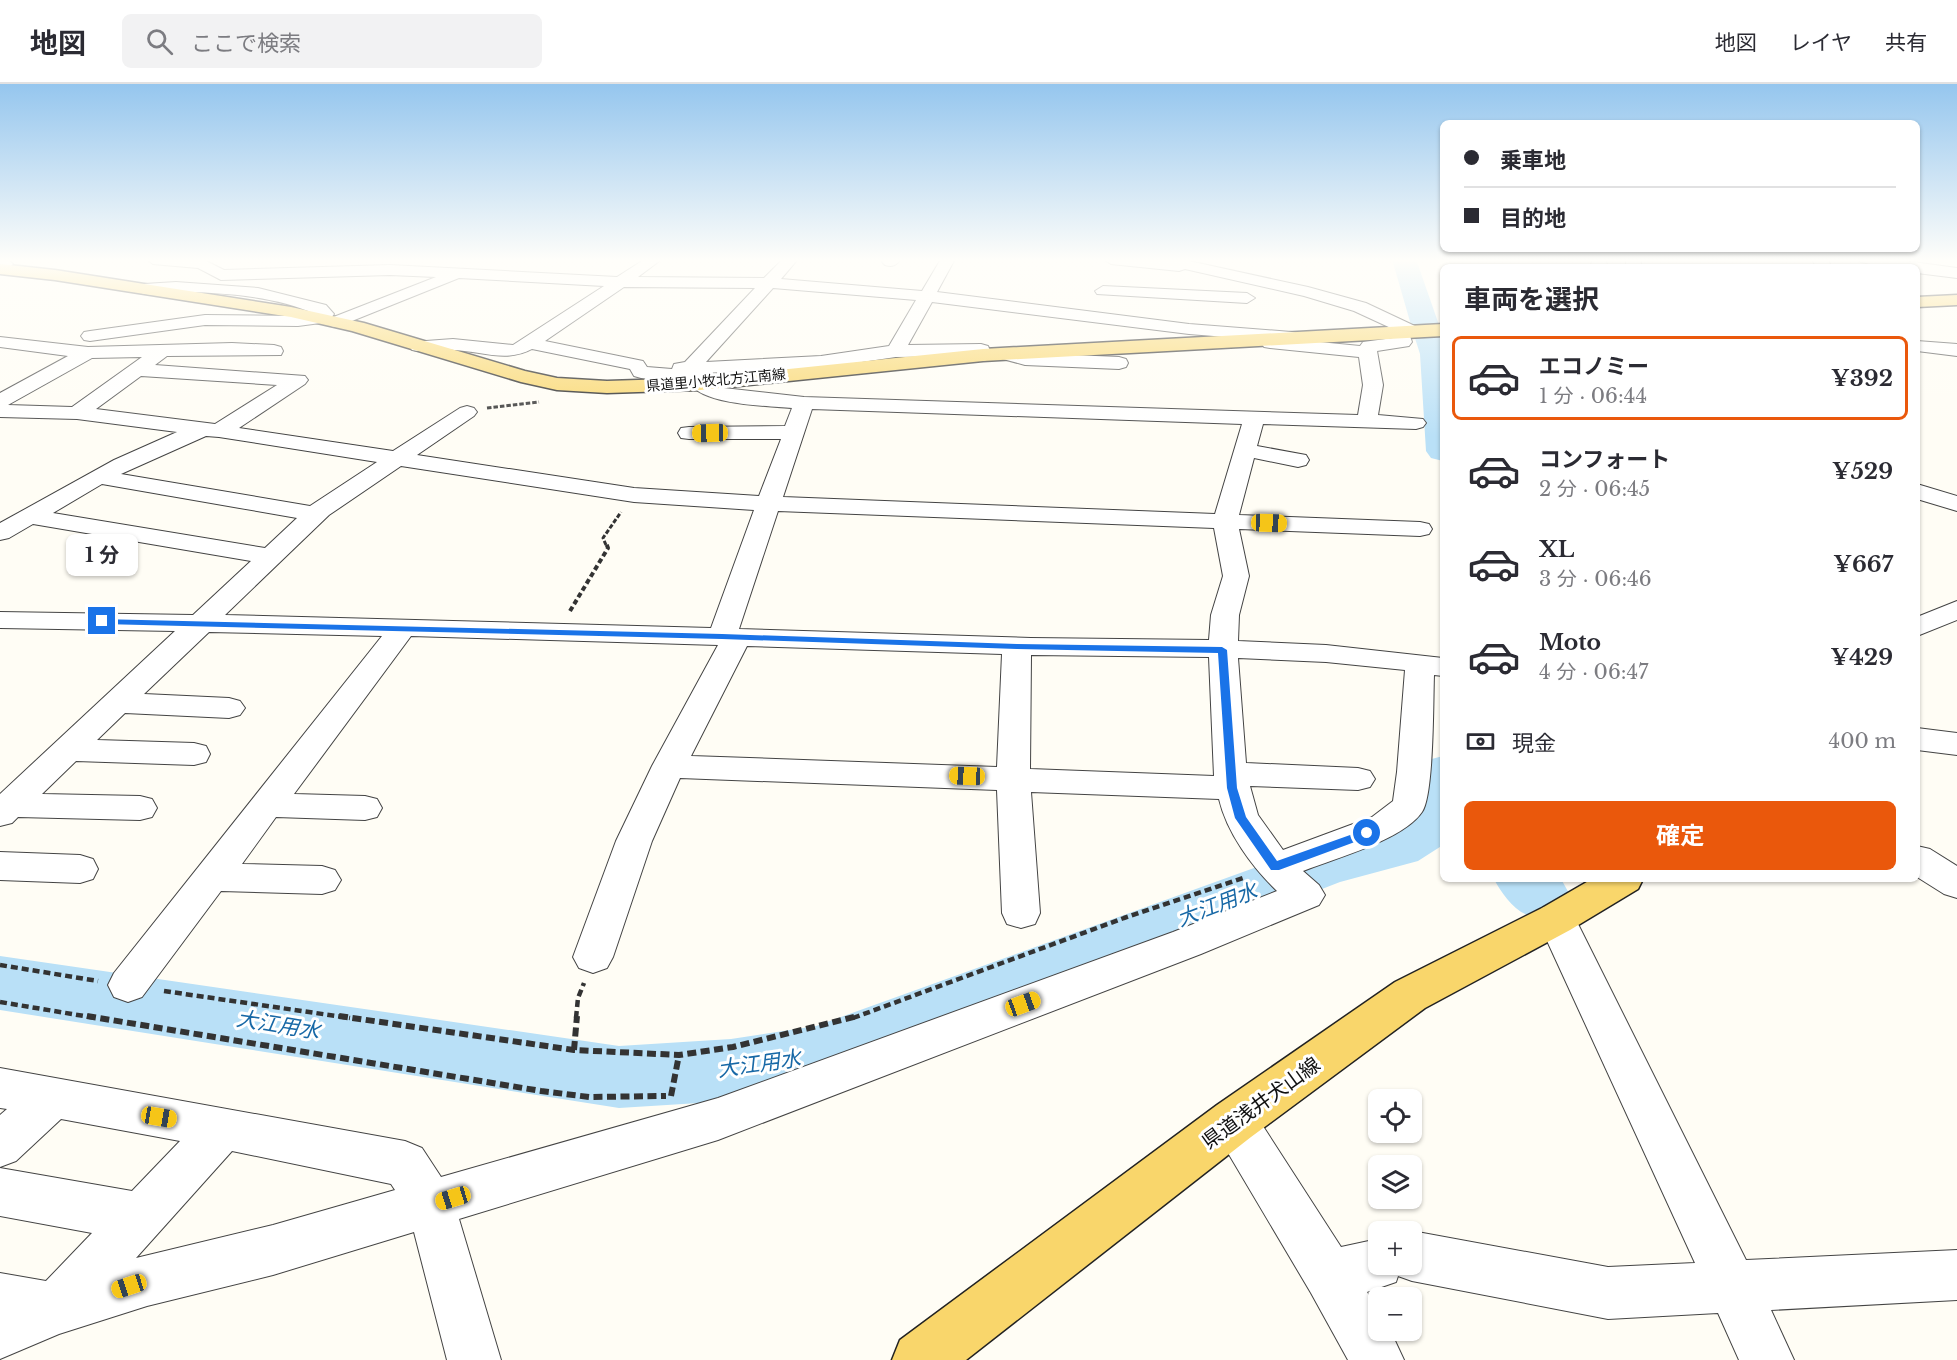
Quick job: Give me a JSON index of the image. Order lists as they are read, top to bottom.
{
  "streets": {
    "main road": ["県道里小牧北方江南線", "県道浅井犬山線"]
  },
  "water": ["大江用水"],
  "page": {
    "header": "地図",
    "search": "ここで検索",
    "nav": ["地図", "レイヤ", "共有"],
    "banner": ["乗車地", "目的地"],
    "heading": "車両を選択",
    "list": [
      {
        "name": "エコノミー",
        "note": "1 分 · 06:44",
        "value": "¥392"
      },
      {
        "name": "コンフォート",
        "note": "2 分 · 06:45",
        "value": "¥529"
      },
      {
        "name": "XL",
        "note": "3 分 · 06:46",
        "value": "¥667"
      },
      {
        "name": "Moto",
        "note": "4 分 · 06:47",
        "value": "¥429"
      }
    ],
    "bubble": "1 分",
    "pay": ["現金", "400 m"],
    "buttons": "確定",
    "map_buttons": ["+", "−"]
  }
}
